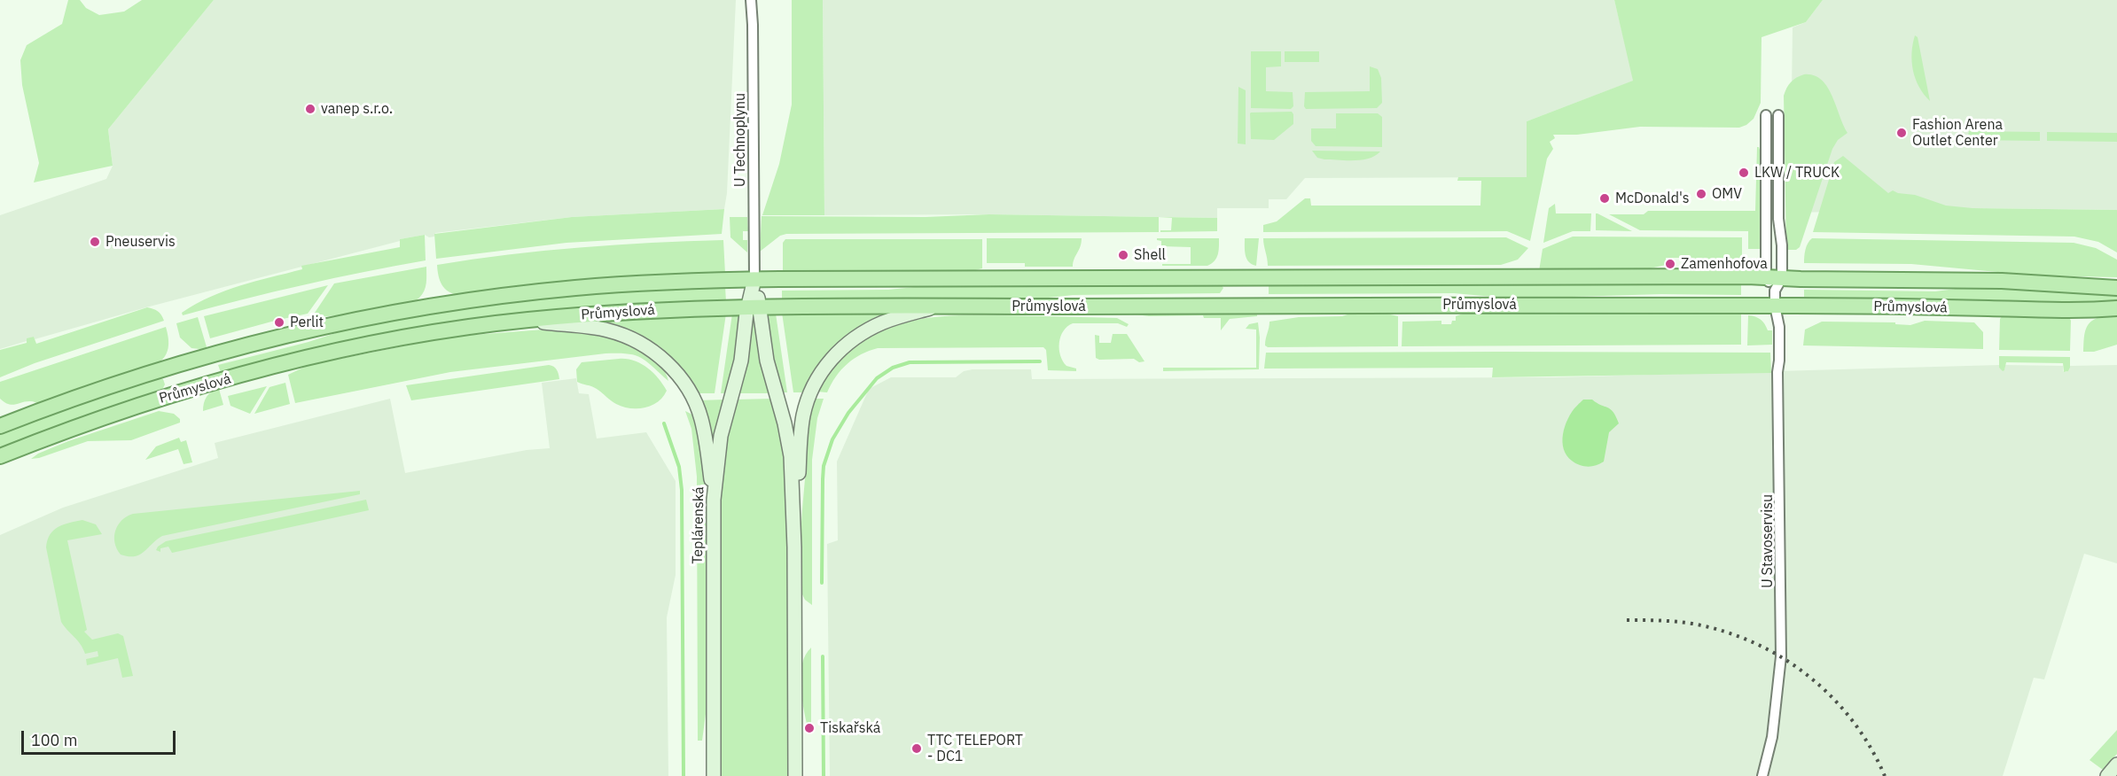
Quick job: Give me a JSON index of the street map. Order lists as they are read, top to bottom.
{
  "streets": {
    "main road": ["Průmyslová"],
    "street": ["U Technoplynu", "Teplárenská", "U Stavoservisu"]
  },
  "crossings": [
    ["U Technoplynu", "Průmyslová"],
    ["U Technoplynu", "Teplárenská"],
    ["Průmyslová", "Teplárenská"],
    ["Průmyslová", "U Stavoservisu"]
  ],
  "places": [
    "vanep s.r.o.",
    "Fashion Arena Outlet Center",
    "LKW / TRUCK",
    "OMV",
    "McDonald's",
    "Pneuservis",
    "Shell",
    "Zamenhofova",
    "Perlit",
    "Tiskařská",
    "TTC TELEPORT - DC1"
  ],
  "scale_bar": "100 m"
}
